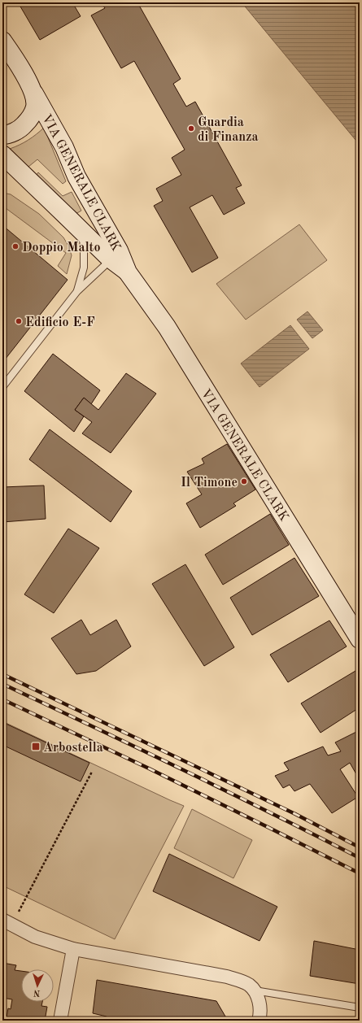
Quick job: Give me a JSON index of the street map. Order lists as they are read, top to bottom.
{
  "streets": {
    "main road": ["VIA GENERALE CLARK"]
  },
  "places": {
    "other": [
      "Guardia di Finanza",
      "Doppio Malto",
      "Edificio E-F",
      "Il Timone"
    ],
    "transit": ["Arbostella"]
  },
  "north": "bottom"
}
